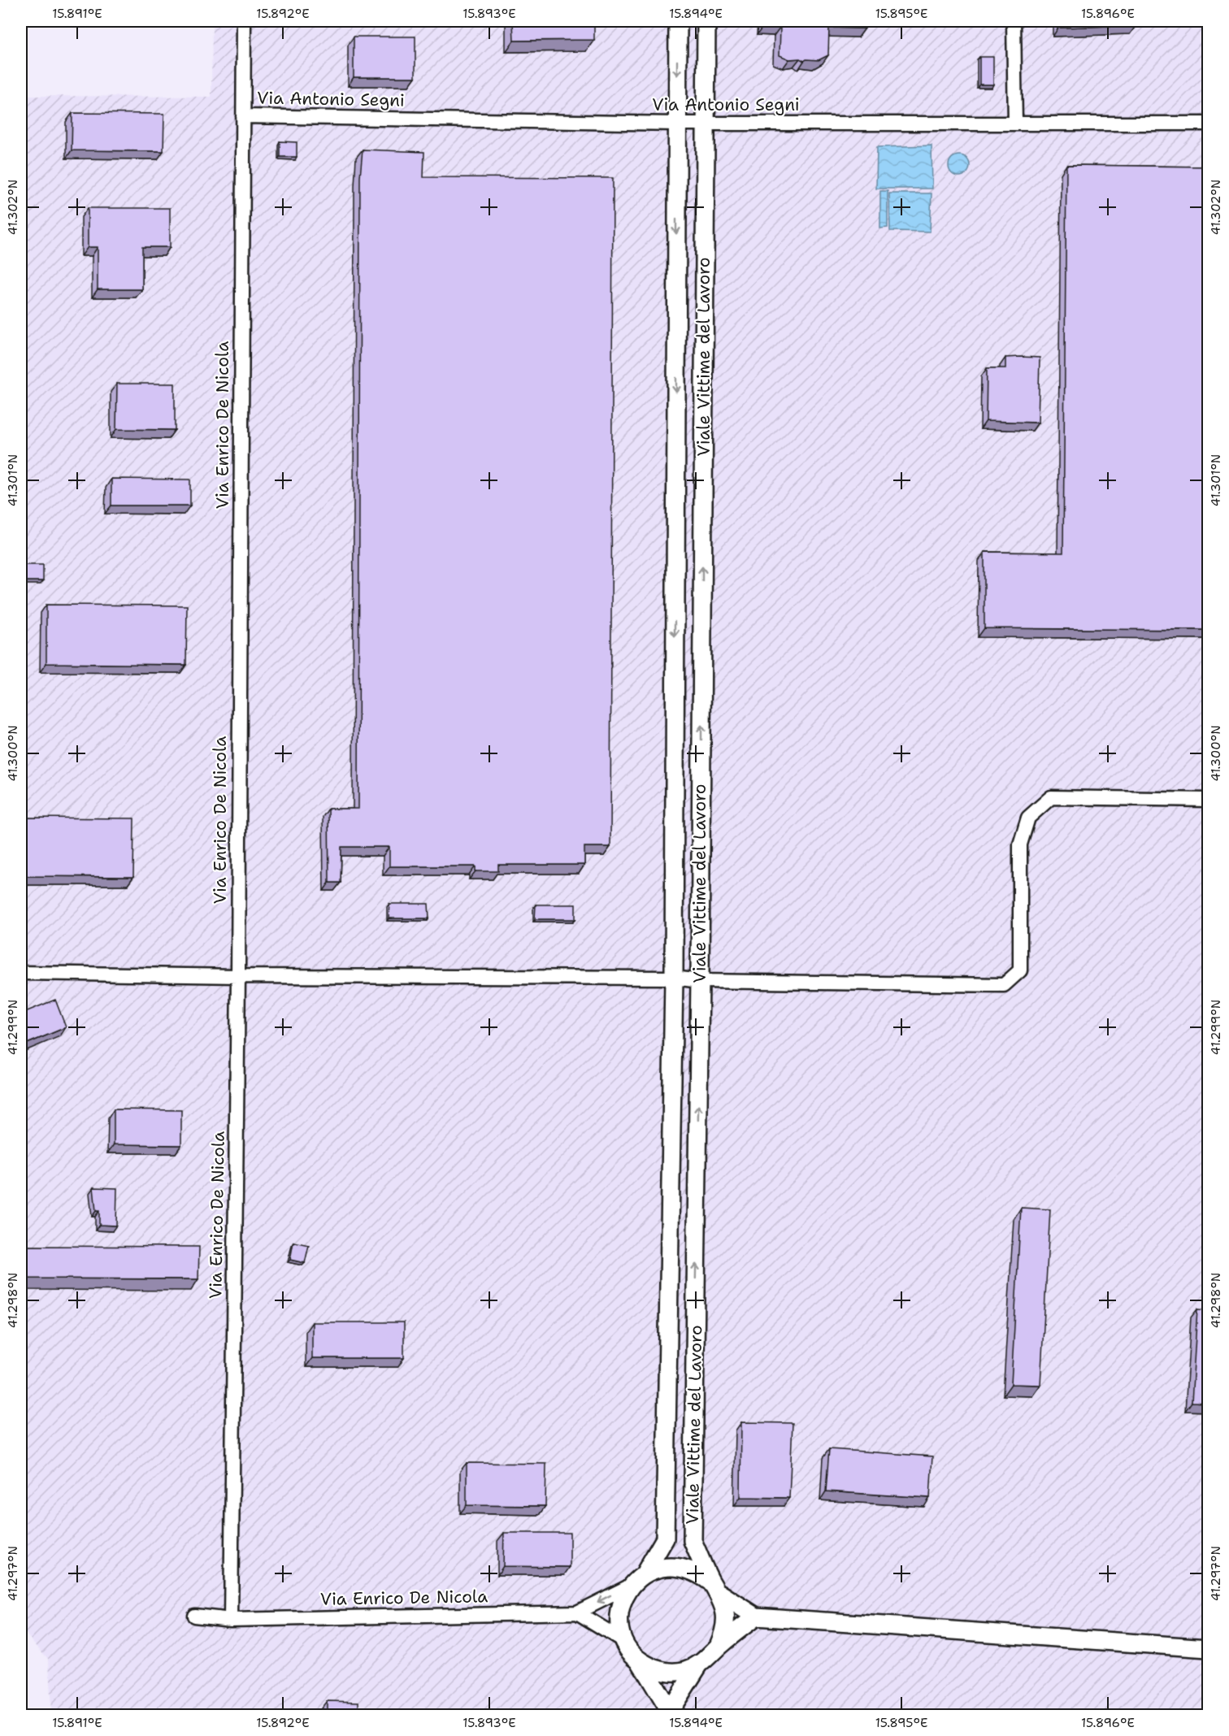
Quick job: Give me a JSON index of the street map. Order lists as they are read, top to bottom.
{
  "streets": {
    "street": ["Via Antonio Segni", "Viale Vittime del Lavoro", "Via Enrico De Nicola"]
  },
  "crossings": [
    ["Via Antonio Segni", "Viale Vittime del Lavoro"],
    ["Via Antonio Segni", "Via Enrico De Nicola"],
    ["Viale Vittime del Lavoro", "Via Enrico De Nicola"]
  ],
  "coordinates": [
    "15.891°E",
    "15.892°E",
    "15.893°E",
    "15.894°E",
    "15.895°E",
    "15.896°E",
    "41.302°N",
    "41.301°N",
    "41.300°N",
    "41.299°N",
    "41.298°N",
    "41.297°N"
  ]
}
